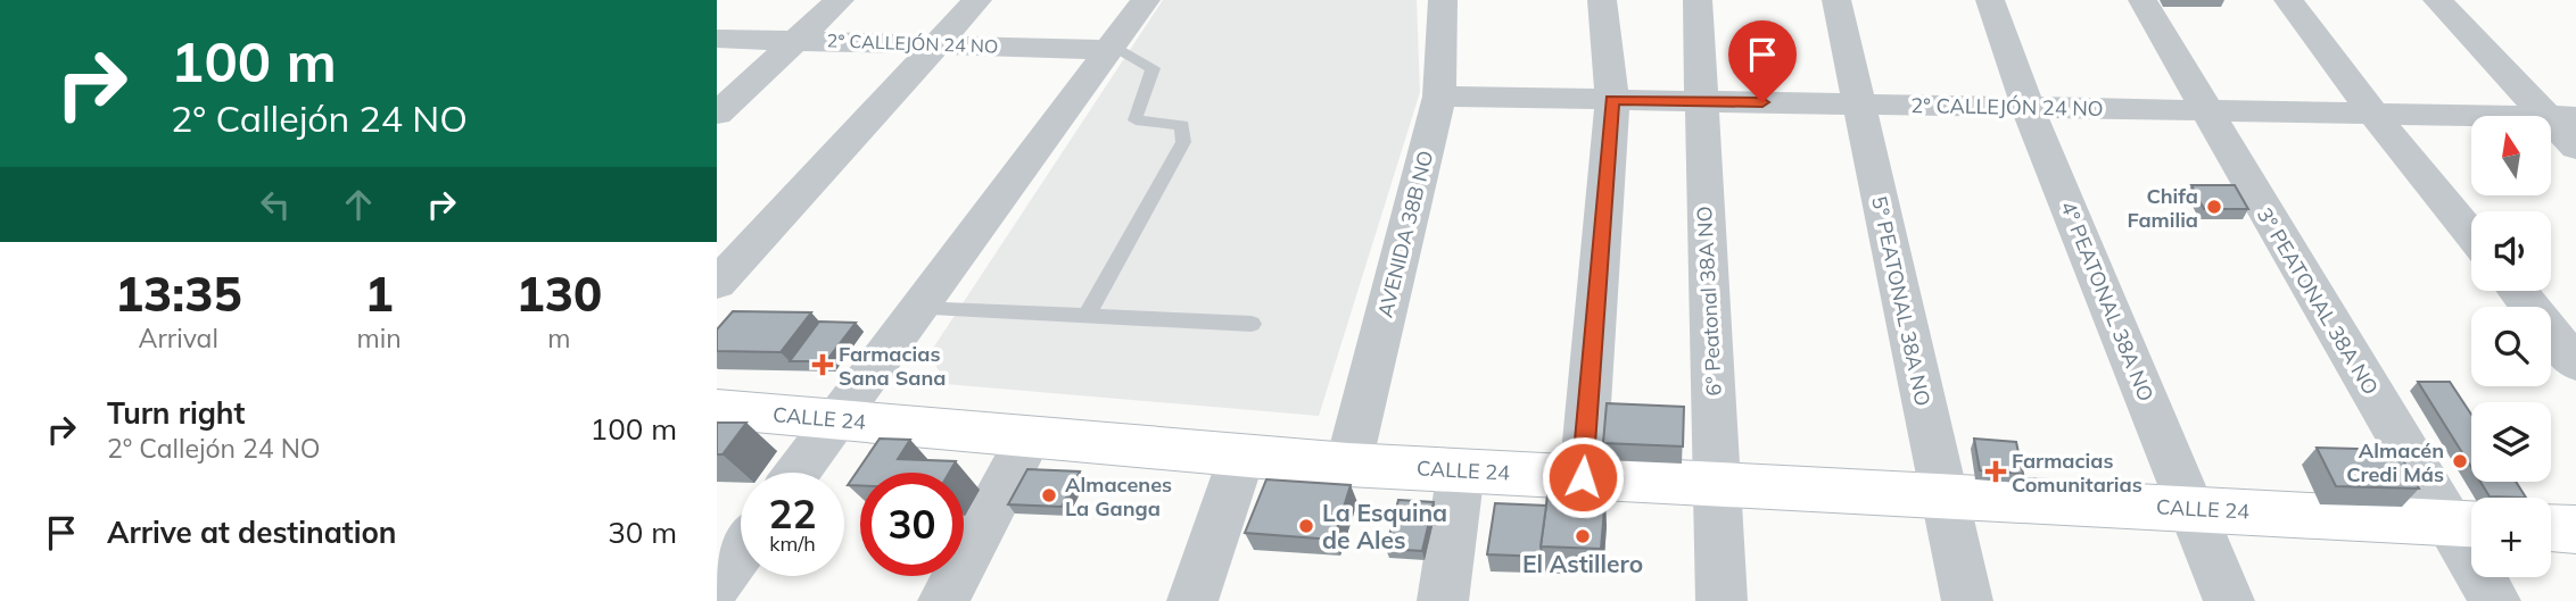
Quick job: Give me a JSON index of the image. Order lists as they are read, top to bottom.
{
  "streets": {
    "street": [
      "2° CALLEJÓN 24 NO",
      "AVENIDA 38B NO",
      "6º Peatonal 38A NO",
      "5° PEATONAL 38A NO",
      "4° PEATONAL 38A NO",
      "3° PEATONAL 38A NO",
      "CALLE 24"
    ]
  },
  "crossings": [
    ["2° CALLEJÓN 24 NO", "AVENIDA 38B NO"],
    ["2° CALLEJÓN 24 NO", "6º Peatonal 38A NO"],
    ["2° CALLEJÓN 24 NO", "5° PEATONAL 38A NO"],
    ["2° CALLEJÓN 24 NO", "4° PEATONAL 38A NO"],
    ["2° CALLEJÓN 24 NO", "3° PEATONAL 38A NO"],
    ["AVENIDA 38B NO", "CALLE 24"],
    ["6º Peatonal 38A NO", "CALLE 24"],
    ["5° PEATONAL 38A NO", "CALLE 24"],
    ["4° PEATONAL 38A NO", "CALLE 24"],
    ["3° PEATONAL 38A NO", "CALLE 24"]
  ],
  "places": {
    "other": [
      "Chifa Familia",
      "Almacén Credi Más",
      "Almacenes La Ganga",
      "La Esquina de Ales",
      "El Astillero"
    ],
    "health": ["Farmacias Sana Sana", "Farmacias Comunitarias"]
  },
  "north": "top",
  "page": {
    "turn": ["100 m", "2° Callejón 24 NO"],
    "map_buttons": "+",
    "eta": [
      "13:35",
      "Arrival",
      "1",
      "min",
      "130",
      "m"
    ],
    "list": [
      {
        "name": "Turn right",
        "note": "2° Callejón 24 NO",
        "value": "100 m"
      },
      {
        "name": "Arrive at destination",
        "value": "30 m"
      }
    ],
    "speed": "22 km/h",
    "limit": "30"
  }
}
